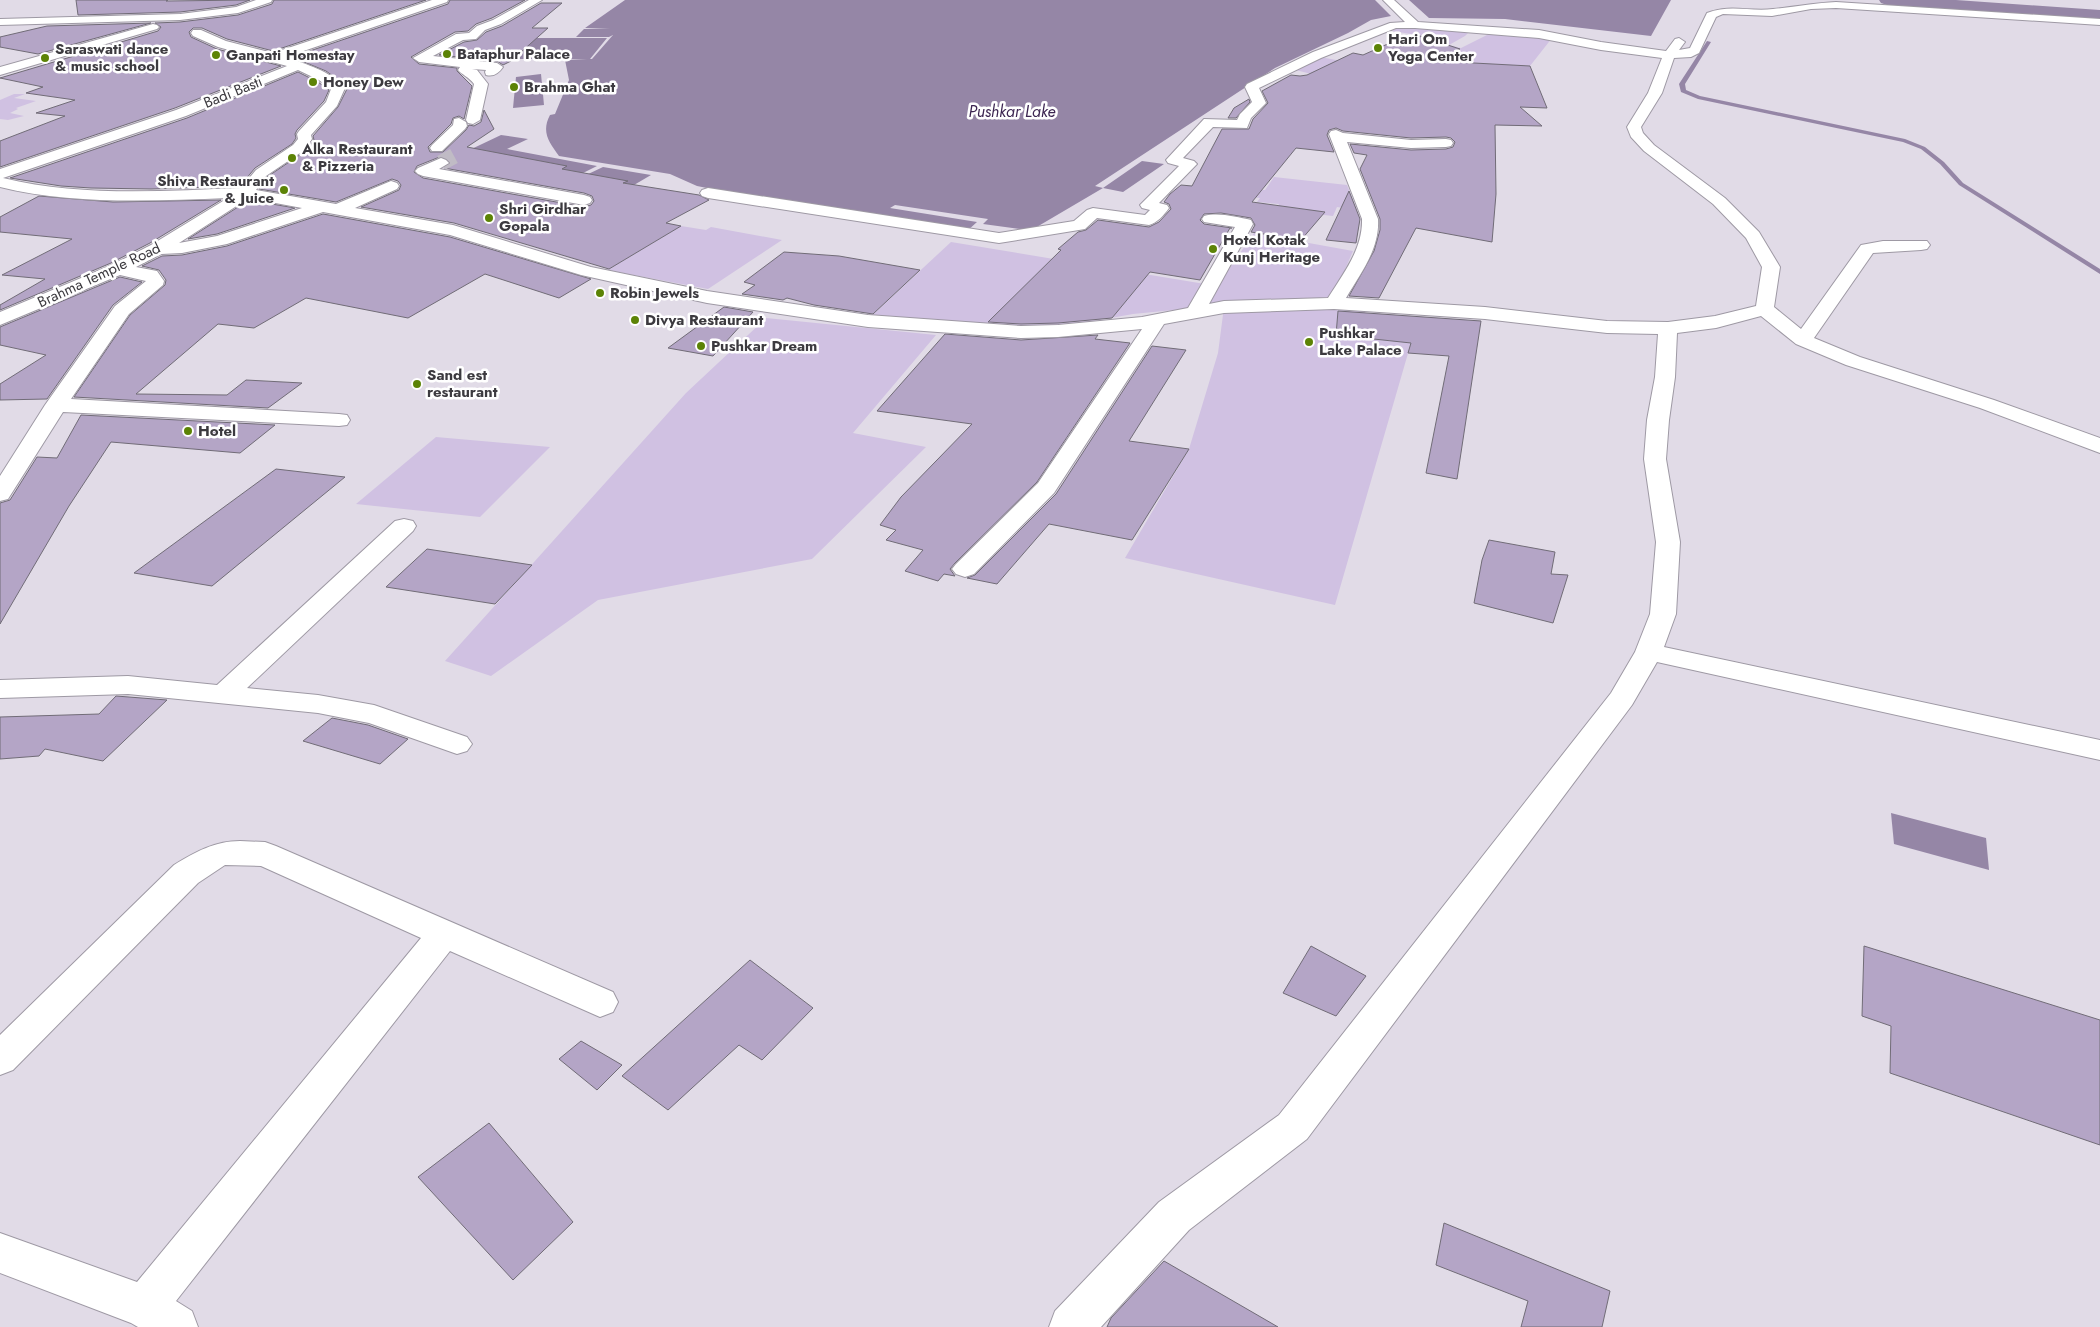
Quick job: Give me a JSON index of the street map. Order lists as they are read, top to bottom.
{
  "streets": {
    "street": ["Badi Basti", "Brahma Temple Road"]
  },
  "crossings": [
    ["Badi Basti", "Brahma Temple Road"]
  ],
  "water": ["Pushkar Lake"],
  "places": [
    "Hari Om Yoga Center",
    "Bataphur Palace",
    "Ganpati Homestay",
    "Saraswati dance & music school",
    "Honey Dew",
    "Brahma Ghat",
    "Alka Restaurant & Pizzeria",
    "Shiva Restaurant & Juice",
    "Shri Girdhar Gopala",
    "Hotel Kotak Kunj Heritage",
    "Robin Jewels",
    "Divya Restaurant",
    "Pushkar Lake Palace",
    "Pushkar Dream",
    "Sand est restaurant",
    "Hotel"
  ]
}
